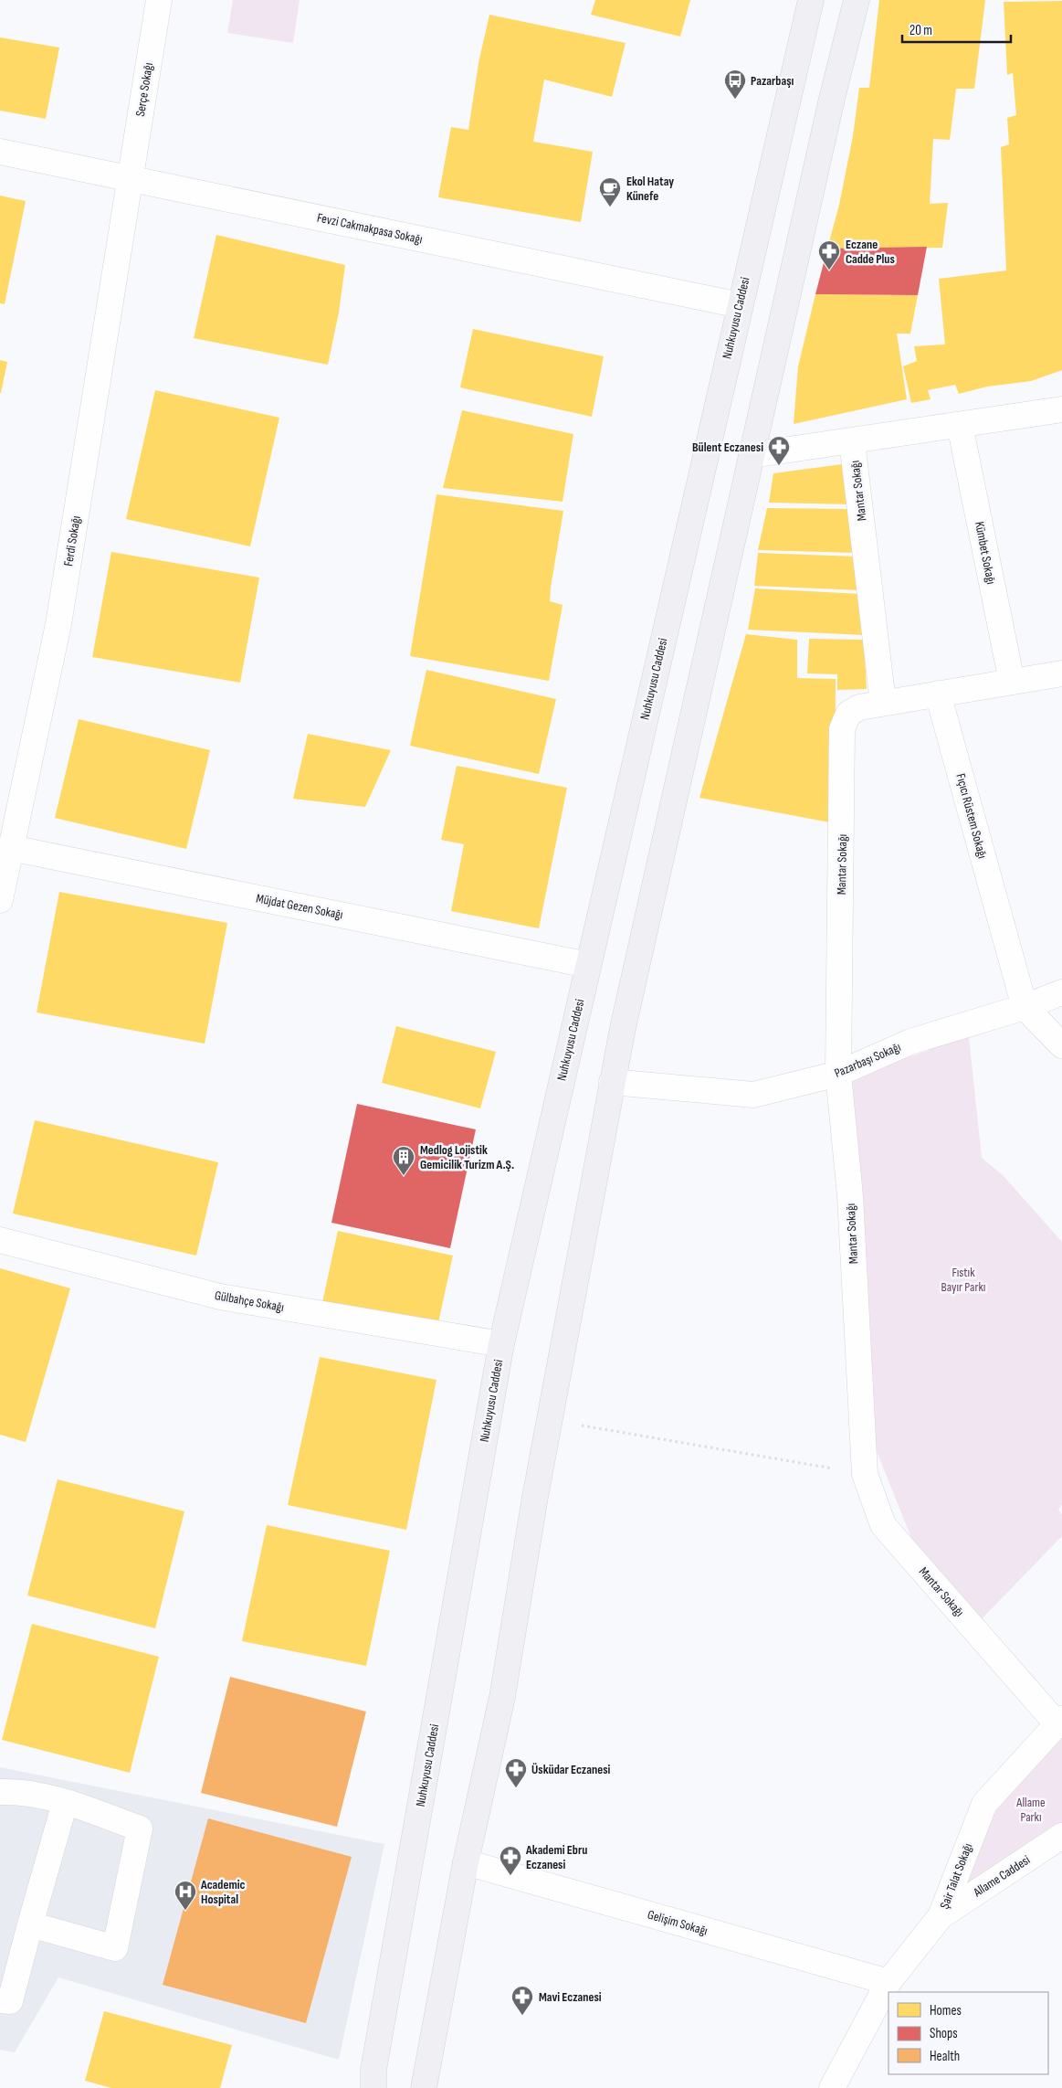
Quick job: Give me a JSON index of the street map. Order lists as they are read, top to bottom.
{
  "streets": {
    "main road": ["Nuhkuyusu Caddesi"],
    "street": [
      "Serçe Sokağı",
      "Fevzi Cakmakpasa Sokağı",
      "Mantar Sokağı",
      "Ferdi Sokağı",
      "Kümbet Sokağı",
      "Fıçıcı Rüstem Sokağı",
      "Müjdat Gezen Sokağı",
      "Pazarbaşı Sokağı",
      "Gülbahçe Sokağı",
      "Şair Talat Sokağı",
      "Allame Caddesi",
      "Gelişim Sokağı"
    ]
  },
  "crossings": [
    ["Serçe Sokağı", "Fevzi Cakmakpasa Sokağı"],
    ["Serçe Sokağı", "Ferdi Sokağı"],
    ["Fevzi Cakmakpasa Sokağı", "Nuhkuyusu Caddesi"],
    ["Fevzi Cakmakpasa Sokağı", "Ferdi Sokağı"],
    ["Nuhkuyusu Caddesi", "Müjdat Gezen Sokağı"],
    ["Nuhkuyusu Caddesi", "Gülbahçe Sokağı"],
    ["Mantar Sokağı", "Fıçıcı Rüstem Sokağı"],
    ["Mantar Sokağı", "Pazarbaşı Sokağı"],
    ["Mantar Sokağı", "Şair Talat Sokağı"],
    ["Ferdi Sokağı", "Müjdat Gezen Sokağı"],
    ["Fıçıcı Rüstem Sokağı", "Pazarbaşı Sokağı"],
    ["Şair Talat Sokağı", "Allame Caddesi"],
    ["Şair Talat Sokağı", "Gelişim Sokağı"]
  ],
  "parks": ["Fıstık Bayır Parkı", "Allame Parkı"],
  "places": {
    "bus stop": ["Pazarbaşı"],
    "cafe": ["Ekol Hatay Künefe"],
    "pharmacy": [
      "Eczane Cadde Plus",
      "Bülent Eczanesi",
      "Üsküdar Eczanesi",
      "Akademi Ebru Eczanesi",
      "Mavi Eczanesi"
    ],
    "building": ["Medlog Lojistik Gemicilik Turizm A.Ş."],
    "hospital": ["Academic Hospital"]
  },
  "legend": ["Homes", "Shops", "Health"],
  "scale_bar": "20 m"
}
